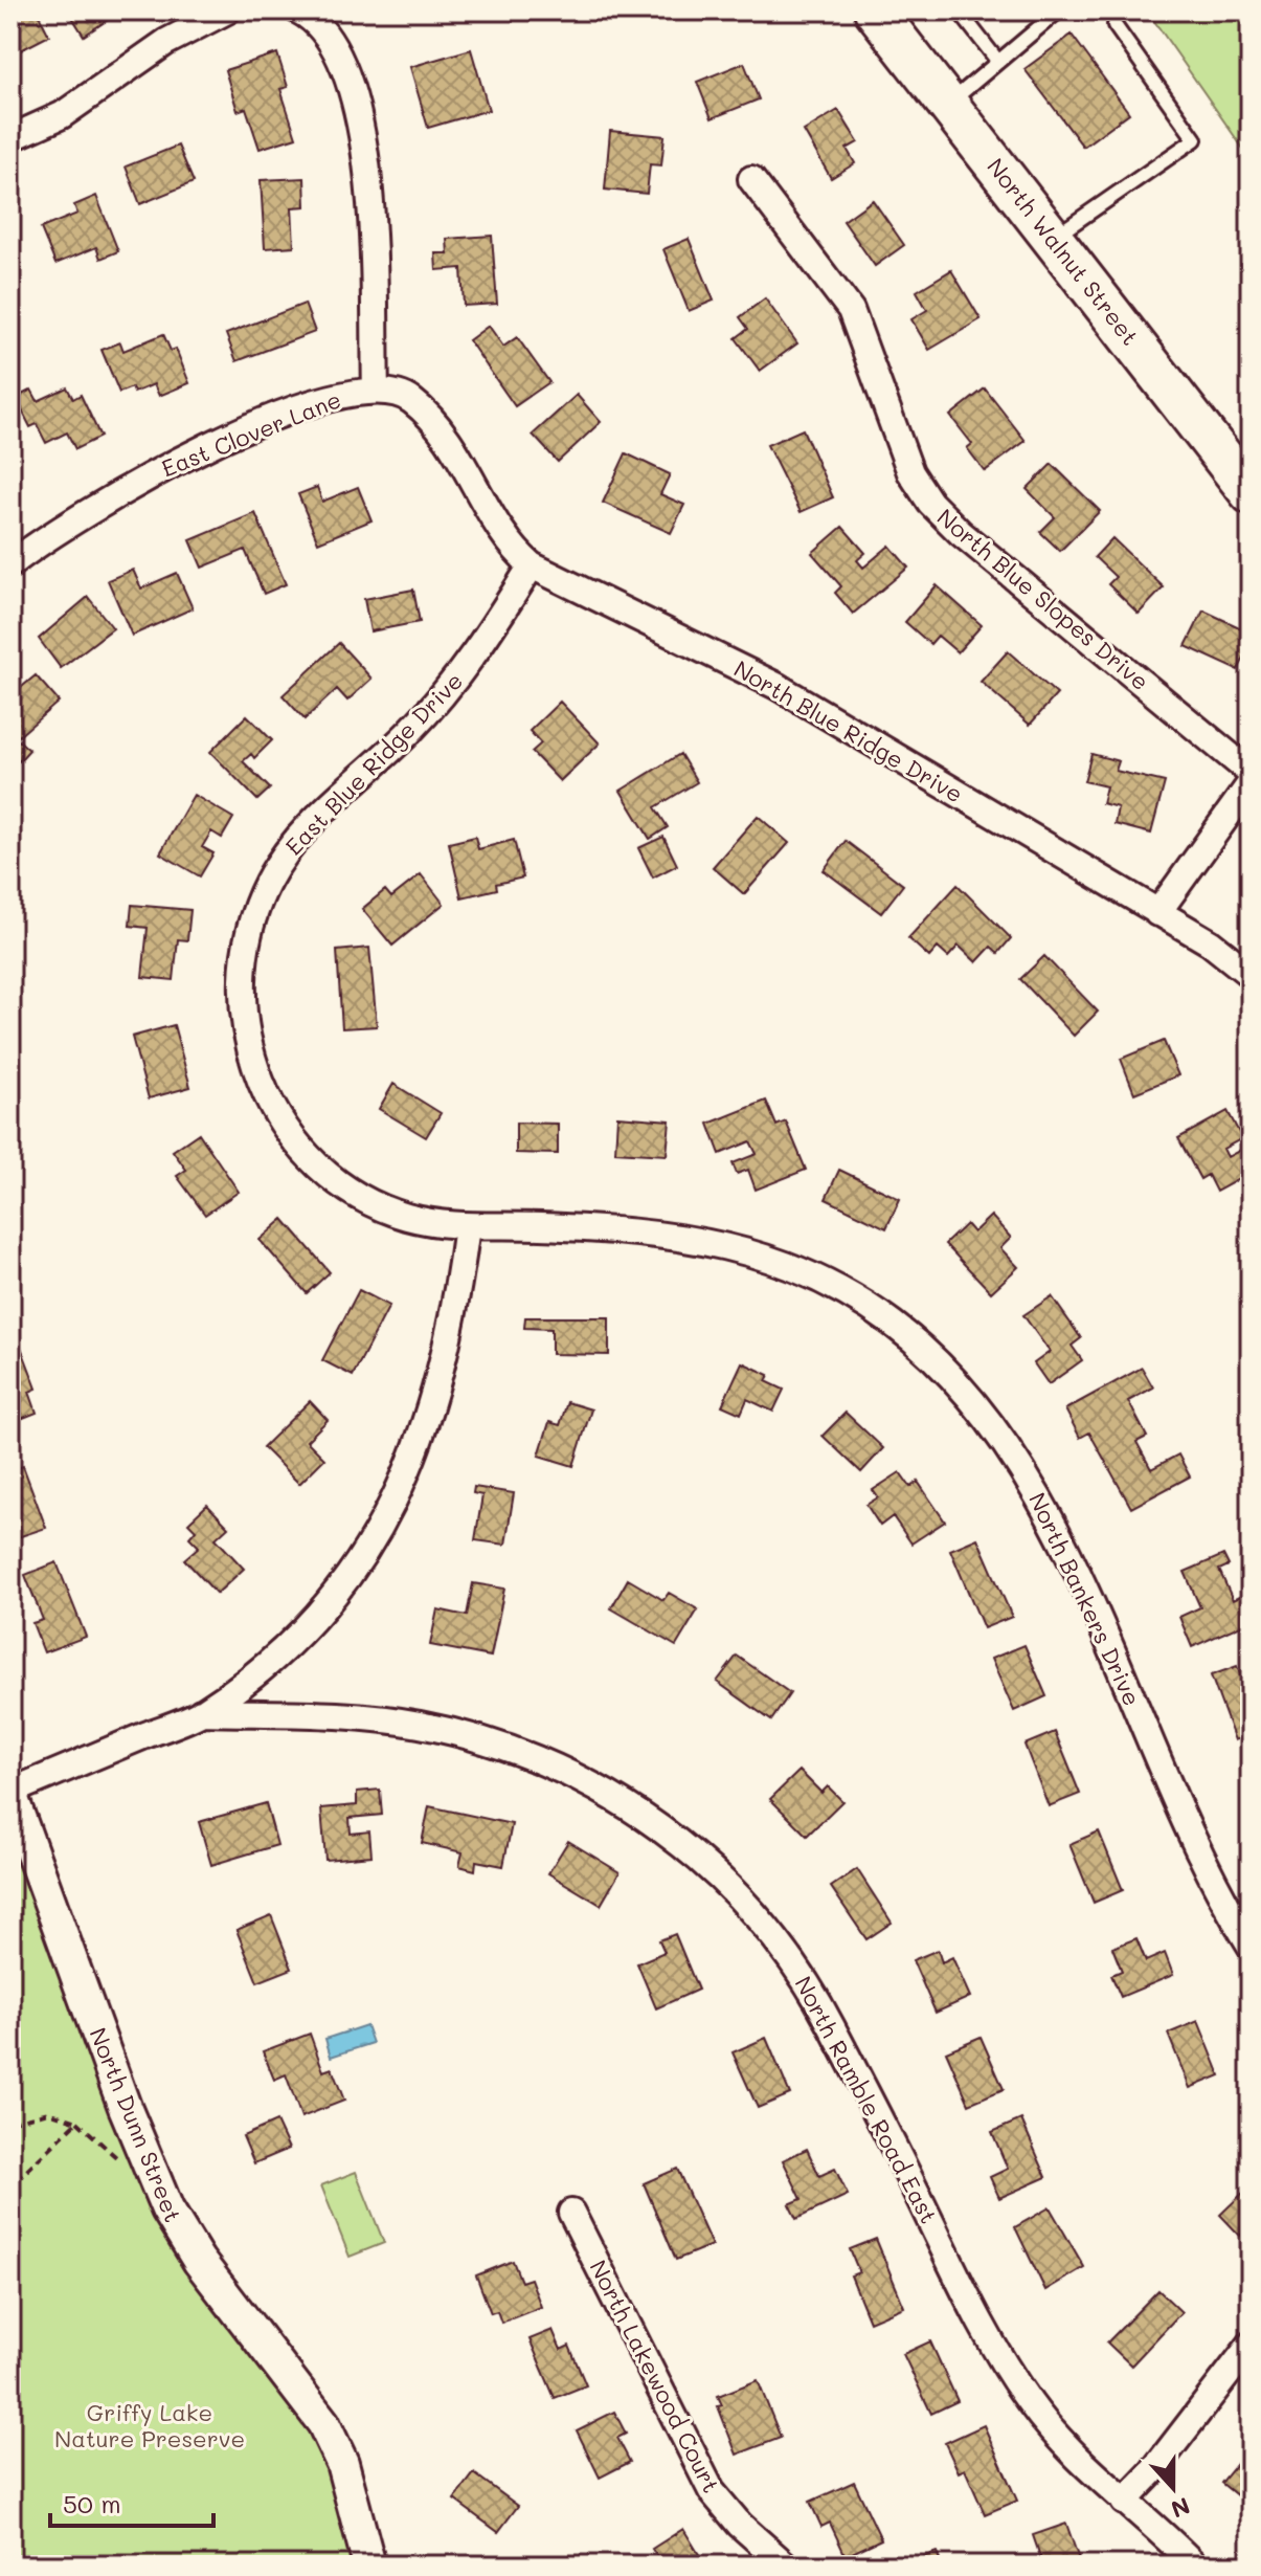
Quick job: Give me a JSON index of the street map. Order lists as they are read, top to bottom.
{
  "streets": {
    "main road": ["North Walnut Street"],
    "street": [
      "East Clover Lane",
      "North Blue Slopes Drive",
      "North Blue Ridge Drive",
      "East Blue Ridge Drive",
      "North Bankers Drive",
      "North Ramble Road East",
      "North Dunn Street",
      "North Lakewood Court"
    ]
  },
  "crossings": [
    ["North Blue Ridge Drive", "East Blue Ridge Drive"],
    ["East Blue Ridge Drive", "North Bankers Drive"]
  ],
  "parks": ["Griffy Lake Nature Preserve"],
  "scale_bar": "50 m",
  "north": "bottom"
}
